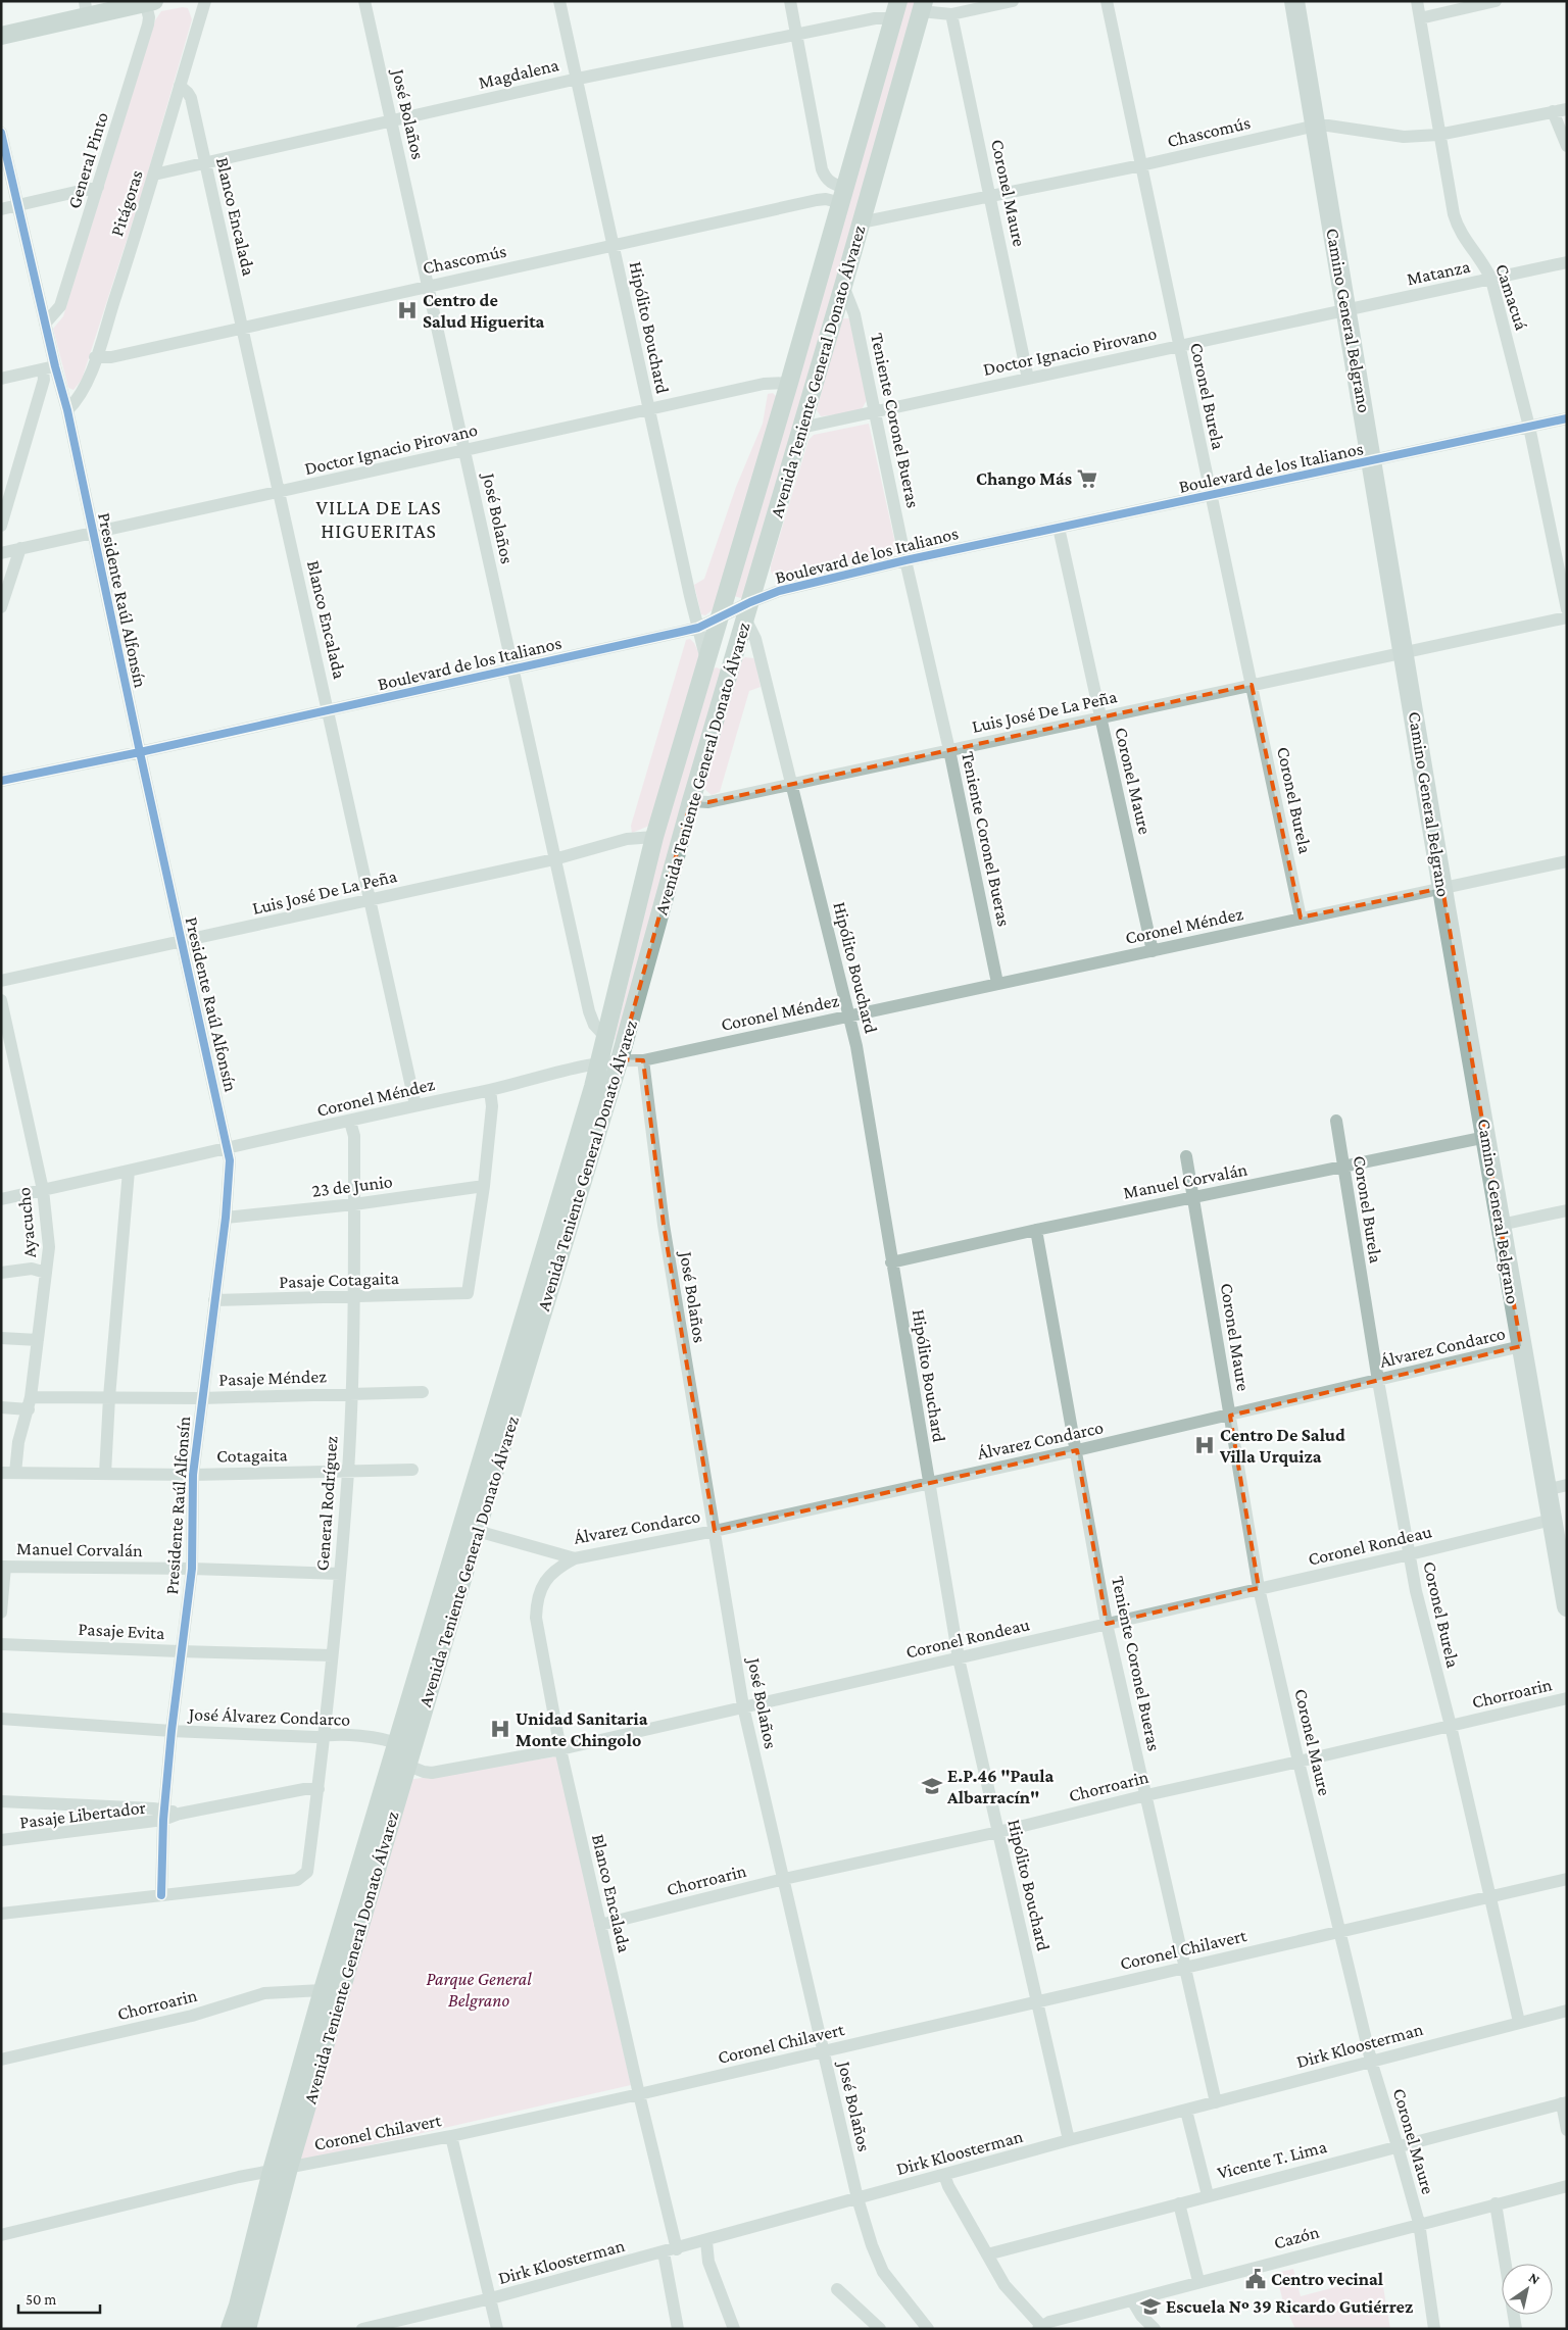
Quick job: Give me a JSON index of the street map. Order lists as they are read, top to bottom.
{
  "streets": {
    "main road": ["Camino General Belgrano", "Avenida Teniente General Donato Álvarez"],
    "street": [
      "Magdalena",
      "José Bolaños",
      "Chascomús",
      "General Pinto",
      "Coronel Maure",
      "Pitágoras",
      "Blanco Encalada",
      "Matanza",
      "Camacuá",
      "Hipólito Bouchard",
      "Doctor Ignacio Pirovano",
      "Coronel Burela",
      "Teniente Coronel Bueras",
      "Boulevard de los Italianos",
      "Presidente Raúl Alfonsín",
      "Luis José De La Peña",
      "Coronel Méndez",
      "Manuel Corvalán",
      "23 de Junio",
      "Ayacucho",
      "Pasaje Cotagaita",
      "Álvarez Condarco",
      "Pasaje Méndez",
      "Cotagaita",
      "General Rodríguez",
      "Coronel Rondeau",
      "Pasaje Evita",
      "Chorroarin",
      "José Álvarez Condarco",
      "Pasaje Libertador",
      "Coronel Chilavert",
      "Dirk Kloosterman",
      "Vicente T. Lima",
      "Cazón"
    ]
  },
  "crossings": [
    ["Magdalena", "José Bolaños"],
    ["Magdalena", "Pitágoras"],
    ["Magdalena", "Blanco Encalada"],
    ["Magdalena", "Hipólito Bouchard"],
    ["Magdalena", "Avenida Teniente General Donato Álvarez"],
    ["José Bolaños", "Chascomús"],
    ["José Bolaños", "Doctor Ignacio Pirovano"],
    ["José Bolaños", "Avenida Teniente General Donato Álvarez"],
    ["José Bolaños", "Boulevard de los Italianos"],
    ["José Bolaños", "Luis José De La Peña"],
    ["José Bolaños", "Coronel Méndez"],
    ["José Bolaños", "Álvarez Condarco"],
    ["José Bolaños", "Coronel Rondeau"],
    ["José Bolaños", "Chorroarin"],
    ["José Bolaños", "Coronel Chilavert"],
    ["José Bolaños", "Dirk Kloosterman"],
    ["Chascomús", "Coronel Maure"],
    ["Chascomús", "Pitágoras"],
    ["Chascomús", "Blanco Encalada"],
    ["Chascomús", "Camacuá"],
    ["Chascomús", "Camino General Belgrano"],
    ["Chascomús", "Hipólito Bouchard"],
    ["Chascomús", "Avenida Teniente General Donato Álvarez"],
    ["Chascomús", "Coronel Burela"],
    ["General Pinto", "Presidente Raúl Alfonsín"],
    ["Coronel Maure", "Doctor Ignacio Pirovano"],
    ["Coronel Maure", "Boulevard de los Italianos"],
    ["Coronel Maure", "Luis José De La Peña"],
    ["Coronel Maure", "Coronel Méndez"],
    ["Coronel Maure", "Manuel Corvalán"],
    ["Coronel Maure", "Álvarez Condarco"],
    ["Coronel Maure", "Coronel Rondeau"],
    ["Coronel Maure", "Chorroarin"],
    ["Coronel Maure", "Coronel Chilavert"],
    ["Coronel Maure", "Dirk Kloosterman"],
    ["Coronel Maure", "Vicente T. Lima"],
    ["Coronel Maure", "Cazón"],
    ["Pitágoras", "Blanco Encalada"],
    ["Pitágoras", "Presidente Raúl Alfonsín"],
    ["Blanco Encalada", "Doctor Ignacio Pirovano"],
    ["Blanco Encalada", "Boulevard de los Italianos"],
    ["Blanco Encalada", "Luis José De La Peña"],
    ["Blanco Encalada", "Coronel Méndez"],
    ["Blanco Encalada", "Álvarez Condarco"],
    ["Blanco Encalada", "Coronel Rondeau"],
    ["Blanco Encalada", "Chorroarin"],
    ["Blanco Encalada", "Coronel Chilavert"],
    ["Blanco Encalada", "Dirk Kloosterman"],
    ["Matanza", "Camacuá"],
    ["Matanza", "Camino General Belgrano"],
    ["Matanza", "Doctor Ignacio Pirovano"],
    ["Camacuá", "Boulevard de los Italianos"],
    ["Camino General Belgrano", "Doctor Ignacio Pirovano"],
    ["Camino General Belgrano", "Boulevard de los Italianos"],
    ["Camino General Belgrano", "Luis José De La Peña"],
    ["Camino General Belgrano", "Coronel Méndez"],
    ["Camino General Belgrano", "Manuel Corvalán"],
    ["Camino General Belgrano", "Álvarez Condarco"],
    ["Camino General Belgrano", "Coronel Rondeau"],
    ["Hipólito Bouchard", "Doctor Ignacio Pirovano"],
    ["Hipólito Bouchard", "Avenida Teniente General Donato Álvarez"],
    ["Hipólito Bouchard", "Boulevard de los Italianos"],
    ["Hipólito Bouchard", "Luis José De La Peña"],
    ["Hipólito Bouchard", "Coronel Méndez"],
    ["Hipólito Bouchard", "Manuel Corvalán"],
    ["Hipólito Bouchard", "Álvarez Condarco"],
    ["Hipólito Bouchard", "Coronel Rondeau"],
    ["Hipólito Bouchard", "Chorroarin"],
    ["Hipólito Bouchard", "Coronel Chilavert"],
    ["Hipólito Bouchard", "Dirk Kloosterman"],
    ["Doctor Ignacio Pirovano", "Avenida Teniente General Donato Álvarez"],
    ["Doctor Ignacio Pirovano", "Coronel Burela"],
    ["Doctor Ignacio Pirovano", "Teniente Coronel Bueras"],
    ["Doctor Ignacio Pirovano", "Presidente Raúl Alfonsín"],
    ["Avenida Teniente General Donato Álvarez", "Teniente Coronel Bueras"],
    ["Avenida Teniente General Donato Álvarez", "Boulevard de los Italianos"],
    ["Avenida Teniente General Donato Álvarez", "Luis José De La Peña"],
    ["Avenida Teniente General Donato Álvarez", "Coronel Méndez"],
    ["Avenida Teniente General Donato Álvarez", "Álvarez Condarco"],
    ["Avenida Teniente General Donato Álvarez", "Coronel Rondeau"],
    ["Avenida Teniente General Donato Álvarez", "Chorroarin"],
    ["Avenida Teniente General Donato Álvarez", "José Álvarez Condarco"],
    ["Avenida Teniente General Donato Álvarez", "Coronel Chilavert"],
    ["Coronel Burela", "Boulevard de los Italianos"],
    ["Coronel Burela", "Luis José De La Peña"],
    ["Coronel Burela", "Coronel Méndez"],
    ["Coronel Burela", "Manuel Corvalán"],
    ["Coronel Burela", "Álvarez Condarco"],
    ["Coronel Burela", "Coronel Rondeau"],
    ["Coronel Burela", "Chorroarin"],
    ["Coronel Burela", "Coronel Chilavert"],
    ["Coronel Burela", "Dirk Kloosterman"],
    ["Teniente Coronel Bueras", "Boulevard de los Italianos"],
    ["Teniente Coronel Bueras", "Luis José De La Peña"],
    ["Teniente Coronel Bueras", "Coronel Méndez"],
    ["Teniente Coronel Bueras", "Manuel Corvalán"],
    ["Teniente Coronel Bueras", "Álvarez Condarco"],
    ["Teniente Coronel Bueras", "Coronel Rondeau"],
    ["Teniente Coronel Bueras", "Chorroarin"],
    ["Teniente Coronel Bueras", "Coronel Chilavert"],
    ["Teniente Coronel Bueras", "Dirk Kloosterman"],
    ["Boulevard de los Italianos", "Presidente Raúl Alfonsín"],
    ["Presidente Raúl Alfonsín", "Luis José De La Peña"],
    ["Presidente Raúl Alfonsín", "Coronel Méndez"],
    ["Presidente Raúl Alfonsín", "Manuel Corvalán"],
    ["Presidente Raúl Alfonsín", "23 de Junio"],
    ["Presidente Raúl Alfonsín", "Pasaje Cotagaita"],
    ["Presidente Raúl Alfonsín", "Pasaje Méndez"],
    ["Presidente Raúl Alfonsín", "Cotagaita"],
    ["Presidente Raúl Alfonsín", "General Rodríguez"],
    ["Presidente Raúl Alfonsín", "Pasaje Evita"],
    ["Presidente Raúl Alfonsín", "José Álvarez Condarco"],
    ["Presidente Raúl Alfonsín", "Pasaje Libertador"],
    ["Coronel Méndez", "Ayacucho"],
    ["Coronel Méndez", "General Rodríguez"],
    ["Manuel Corvalán", "General Rodríguez"],
    ["23 de Junio", "Pasaje Cotagaita"],
    ["23 de Junio", "General Rodríguez"],
    ["Ayacucho", "Pasaje Méndez"],
    ["Ayacucho", "Cotagaita"],
    ["Pasaje Cotagaita", "General Rodríguez"],
    ["Pasaje Méndez", "General Rodríguez"],
    ["Cotagaita", "General Rodríguez"],
    ["General Rodríguez", "Pasaje Evita"],
    ["General Rodríguez", "José Álvarez Condarco"],
    ["General Rodríguez", "Pasaje Libertador"],
    ["Coronel Rondeau", "José Álvarez Condarco"]
  ],
  "districts": ["VILLA DE LAS HIGUERITAS"],
  "parks": ["Parque General Belgrano"],
  "places": {
    "hospital": ["Centro de Salud Higuerita", "Centro De Salud Villa Urquiza", "Unidad Sanitaria Monte Chingolo"],
    "supermarket": ["Chango Más"],
    "school or university": ["E.P.46 \"Paula Albarracín\"", "Escuela Nº 39 Ricardo Gutiérrez"],
    "public building": ["Centro vecinal"]
  },
  "scale_bar": "50 m",
  "north": "top right"
}
